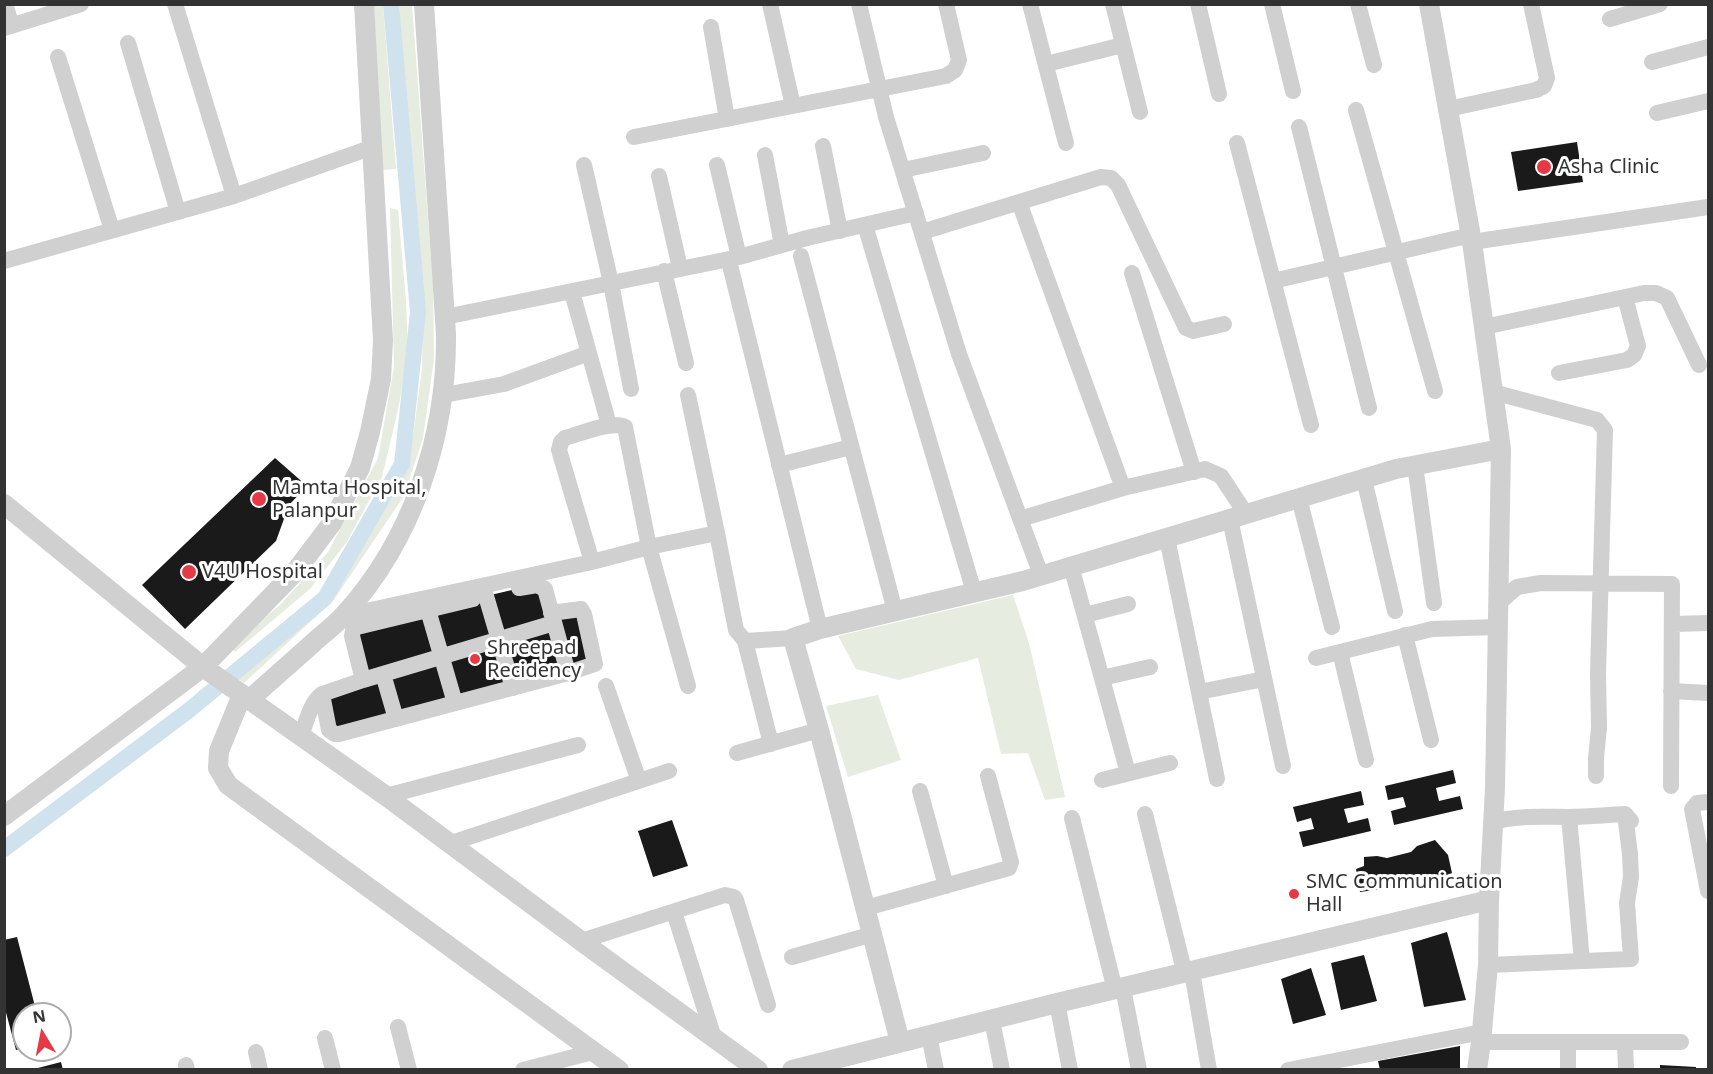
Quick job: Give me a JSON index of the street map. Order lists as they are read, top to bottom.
{
  "places": [
    "Asha Clinic",
    "Mamta Hospital, Palanpur",
    "V4U Hospital",
    "Shreepad Recidency",
    "SMC Communication Hall"
  ],
  "north": "top"
}
